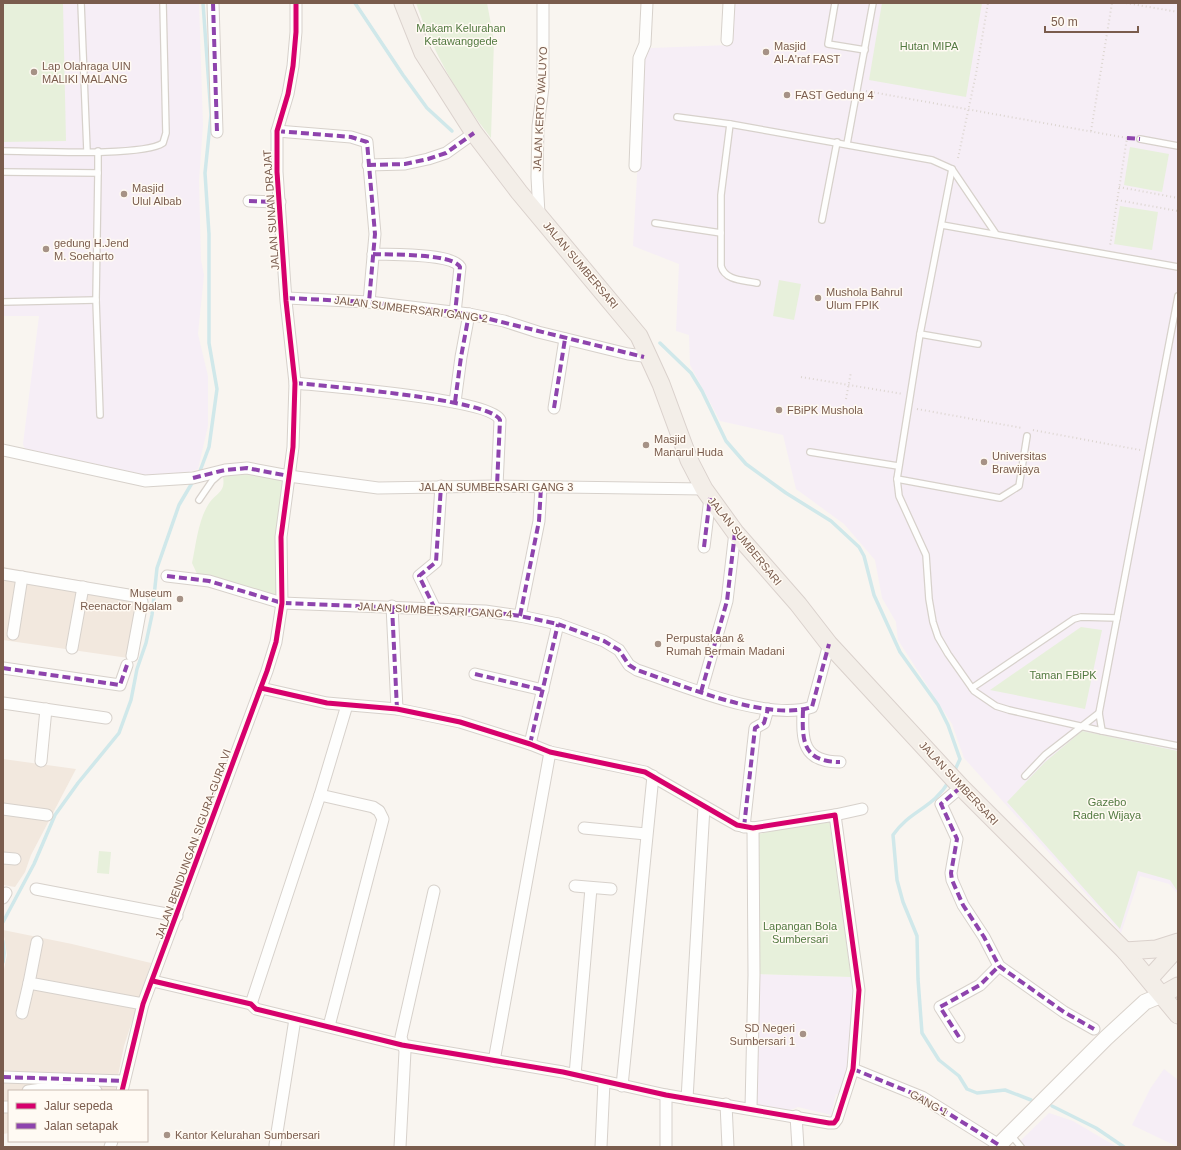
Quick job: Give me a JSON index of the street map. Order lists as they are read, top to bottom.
{
  "streets": {
    "main road": ["JALAN SUMBERSARI"],
    "street": [
      "JALAN KERTO WALUYO",
      "JALAN SUNAN DRAJAT",
      "JALAN SUMBERSARI GANG 2",
      "JALAN SUMBERSARI GANG 3",
      "JALAN SUMBERSARI GANG 4",
      "JALAN BENDUNGAN SIGURA-GURA VI",
      "GANG 1"
    ]
  },
  "crossings": [
    ["JALAN KERTO WALUYO", "JALAN SUMBERSARI"],
    ["JALAN SUNAN DRAJAT", "JALAN SUMBERSARI GANG 2"],
    ["JALAN SUMBERSARI", "JALAN SUMBERSARI GANG 2"],
    ["JALAN SUMBERSARI", "JALAN SUMBERSARI GANG 3"],
    ["JALAN SUMBERSARI GANG 3", "JALAN BENDUNGAN SIGURA-GURA VI"],
    ["JALAN SUMBERSARI GANG 4", "JALAN BENDUNGAN SIGURA-GURA VI"]
  ],
  "parks": [
    "Makam Kelurahan Ketawanggede",
    "Hutan MIPA",
    "Taman FBiPK",
    "Gazebo Raden Wijaya",
    "Lapangan Bola Sumbersari"
  ],
  "places": [
    "Masjid Al-A'raf FAST",
    "Lap Olahraga UIN MALIKI MALANG",
    "FAST Gedung 4",
    "Masjid Ulul Albab",
    "gedung H.Jend M. Soeharto",
    "Mushola Bahrul Ulum FPIK",
    "FBiPK Mushola",
    "Masjid Manarul Huda",
    "Universitas Brawijaya",
    "Museum Reenactor Ngalam",
    "Perpustakaan & Rumah Bermain Madani",
    "SD Negeri Sumbersari 1",
    "Kantor Kelurahan Sumbersari"
  ],
  "legend": ["Jalur sepeda", "Jalan setapak"],
  "scale_bar": "50 m"
}
